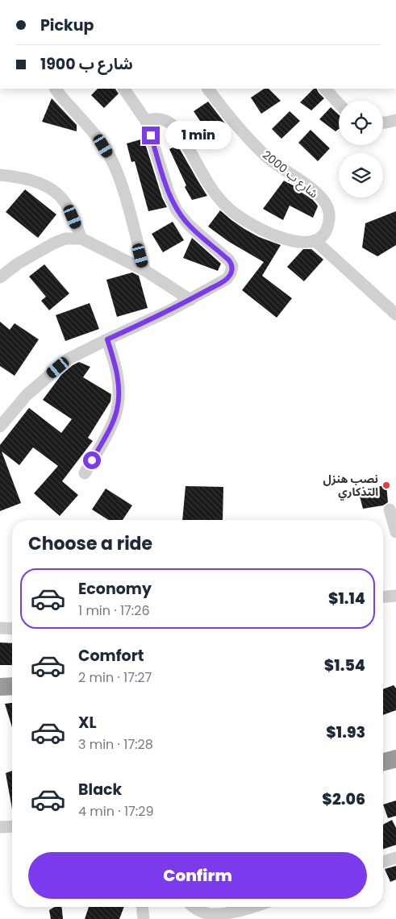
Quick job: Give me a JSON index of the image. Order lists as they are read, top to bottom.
{
  "streets": {
    "street": ["شارع ب 2000"]
  },
  "places": ["نصب هنزل التذكاري"],
  "page": {
    "banner": ["Pickup", "شارع ب 1900"],
    "bubble": "1 min",
    "heading": "Choose a ride",
    "list": [
      {
        "name": "Economy",
        "note": "1 min · 17:26",
        "value": "$1.14"
      },
      {
        "name": "Comfort",
        "note": "2 min · 17:27",
        "value": "$1.54"
      },
      {
        "name": "XL",
        "note": "3 min · 17:28",
        "value": "$1.93"
      },
      {
        "name": "Black",
        "note": "4 min · 17:29",
        "value": "$2.06"
      }
    ],
    "buttons": "Confirm"
  }
}
